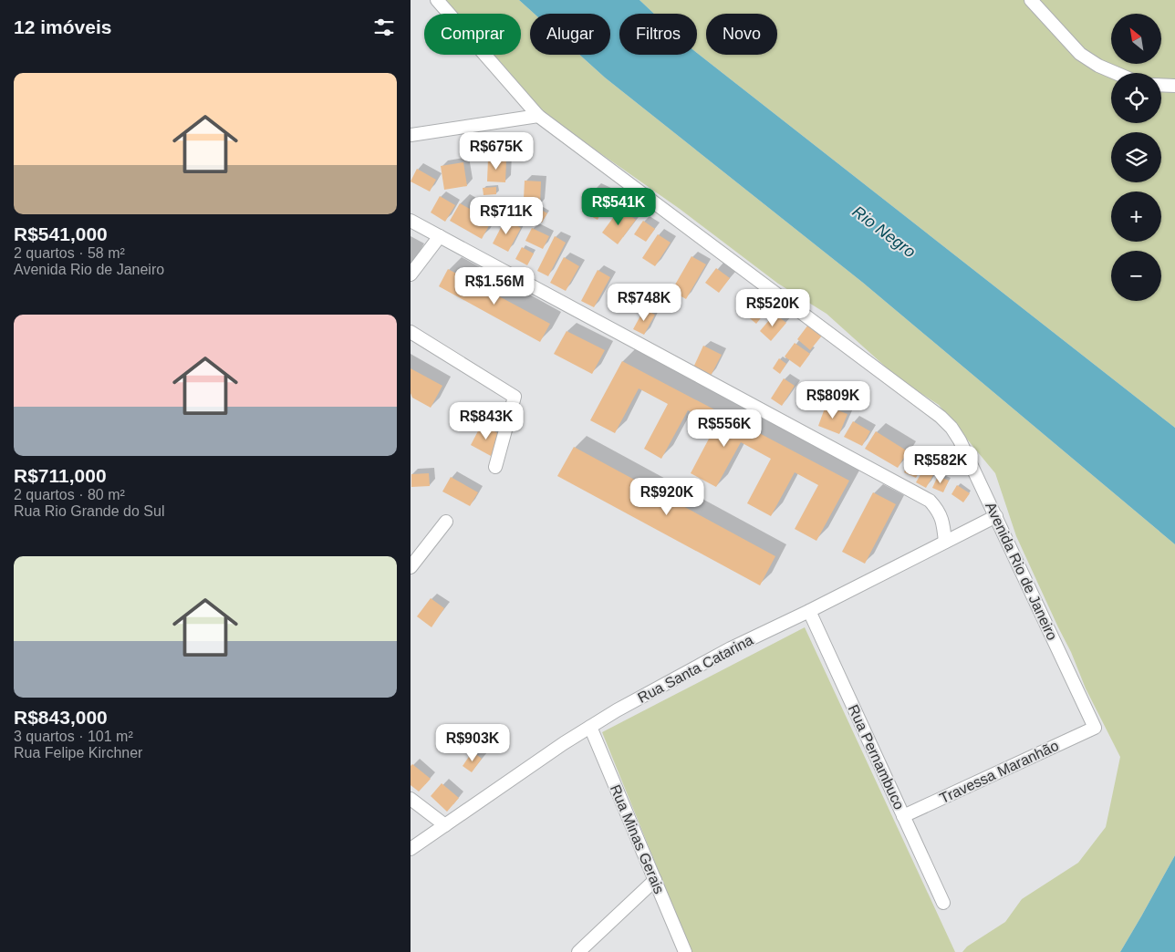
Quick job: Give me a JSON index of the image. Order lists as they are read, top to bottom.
{
  "streets": {
    "street": [
      "Avenida Rio de Janeiro",
      "Rua Santa Catarina",
      "Rua Pernambuco",
      "Travessa Maranhão",
      "Rua Minas Gerais"
    ]
  },
  "crossings": [
    ["Avenida Rio de Janeiro", "Rua Santa Catarina"],
    ["Avenida Rio de Janeiro", "Travessa Maranhão"],
    ["Rua Santa Catarina", "Rua Pernambuco"],
    ["Rua Santa Catarina", "Rua Minas Gerais"],
    ["Rua Pernambuco", "Travessa Maranhão"]
  ],
  "water": ["Rio Negro"],
  "north": "top left",
  "page": {
    "heading": "12 imóveis",
    "map_buttons": ["+", "−"],
    "chip": [
      "Comprar",
      "Alugar",
      "Filtros",
      "Novo"
    ],
    "list": [
      {
        "name": "R$541,000",
        "note": "2 quartos · 58 m² · Avenida Rio de Janeiro"
      },
      {
        "name": "R$711,000",
        "note": "2 quartos · 80 m² · Rua Rio Grande do Sul"
      },
      {
        "name": "R$843,000",
        "note": "3 quartos · 101 m² · Rua Felipe Kirchner"
      }
    ],
    "price": [
      "R$675K",
      "R$541K",
      "R$711K",
      "R$1.56M",
      "R$748K",
      "R$520K",
      "R$809K",
      "R$843K",
      "R$556K",
      "R$582K",
      "R$920K",
      "R$903K"
    ]
  }
}
